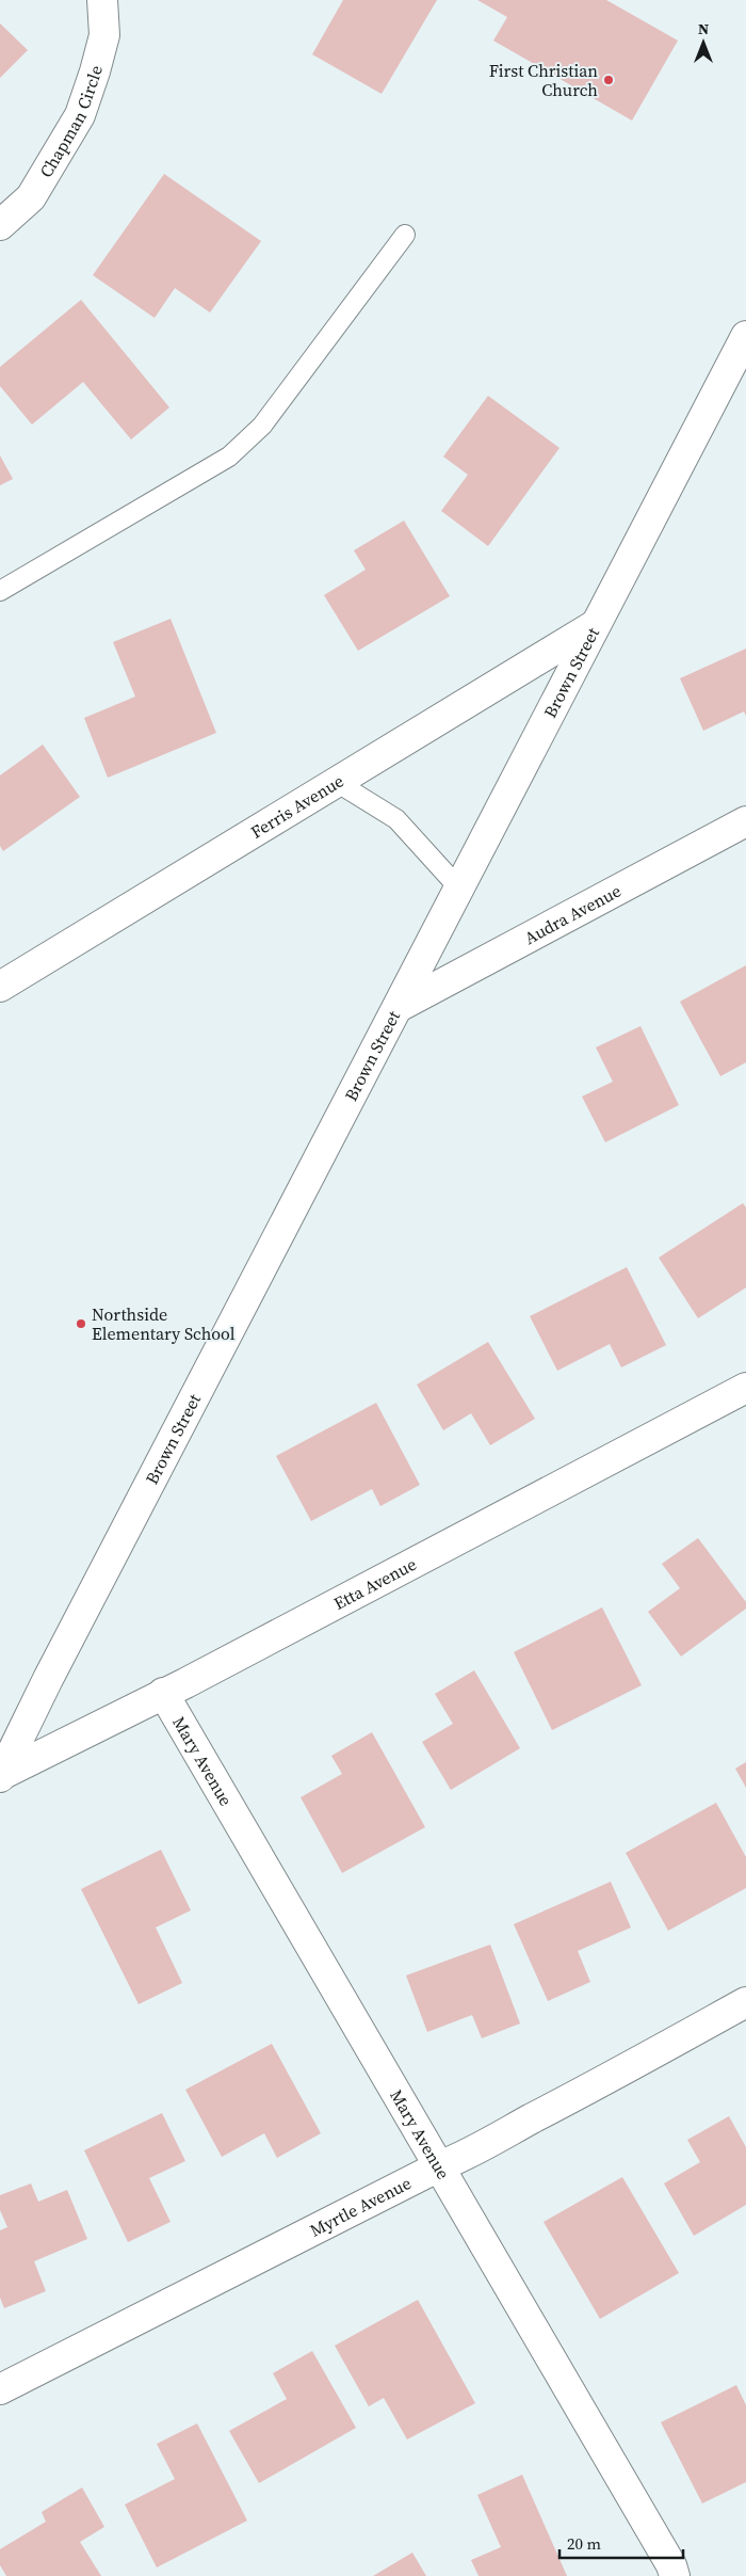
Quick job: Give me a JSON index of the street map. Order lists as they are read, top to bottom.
{
  "streets": {
    "street": [
      "Chapman Circle",
      "Brown Street",
      "Ferris Avenue",
      "Audra Avenue",
      "Etta Avenue",
      "Mary Avenue",
      "Myrtle Avenue"
    ]
  },
  "crossings": [
    ["Brown Street", "Ferris Avenue"],
    ["Brown Street", "Audra Avenue"],
    ["Brown Street", "Etta Avenue"],
    ["Etta Avenue", "Mary Avenue"],
    ["Mary Avenue", "Myrtle Avenue"]
  ],
  "places": ["First Christian Church", "Northside Elementary School"],
  "scale_bar": "20 m",
  "north": "top"
}
